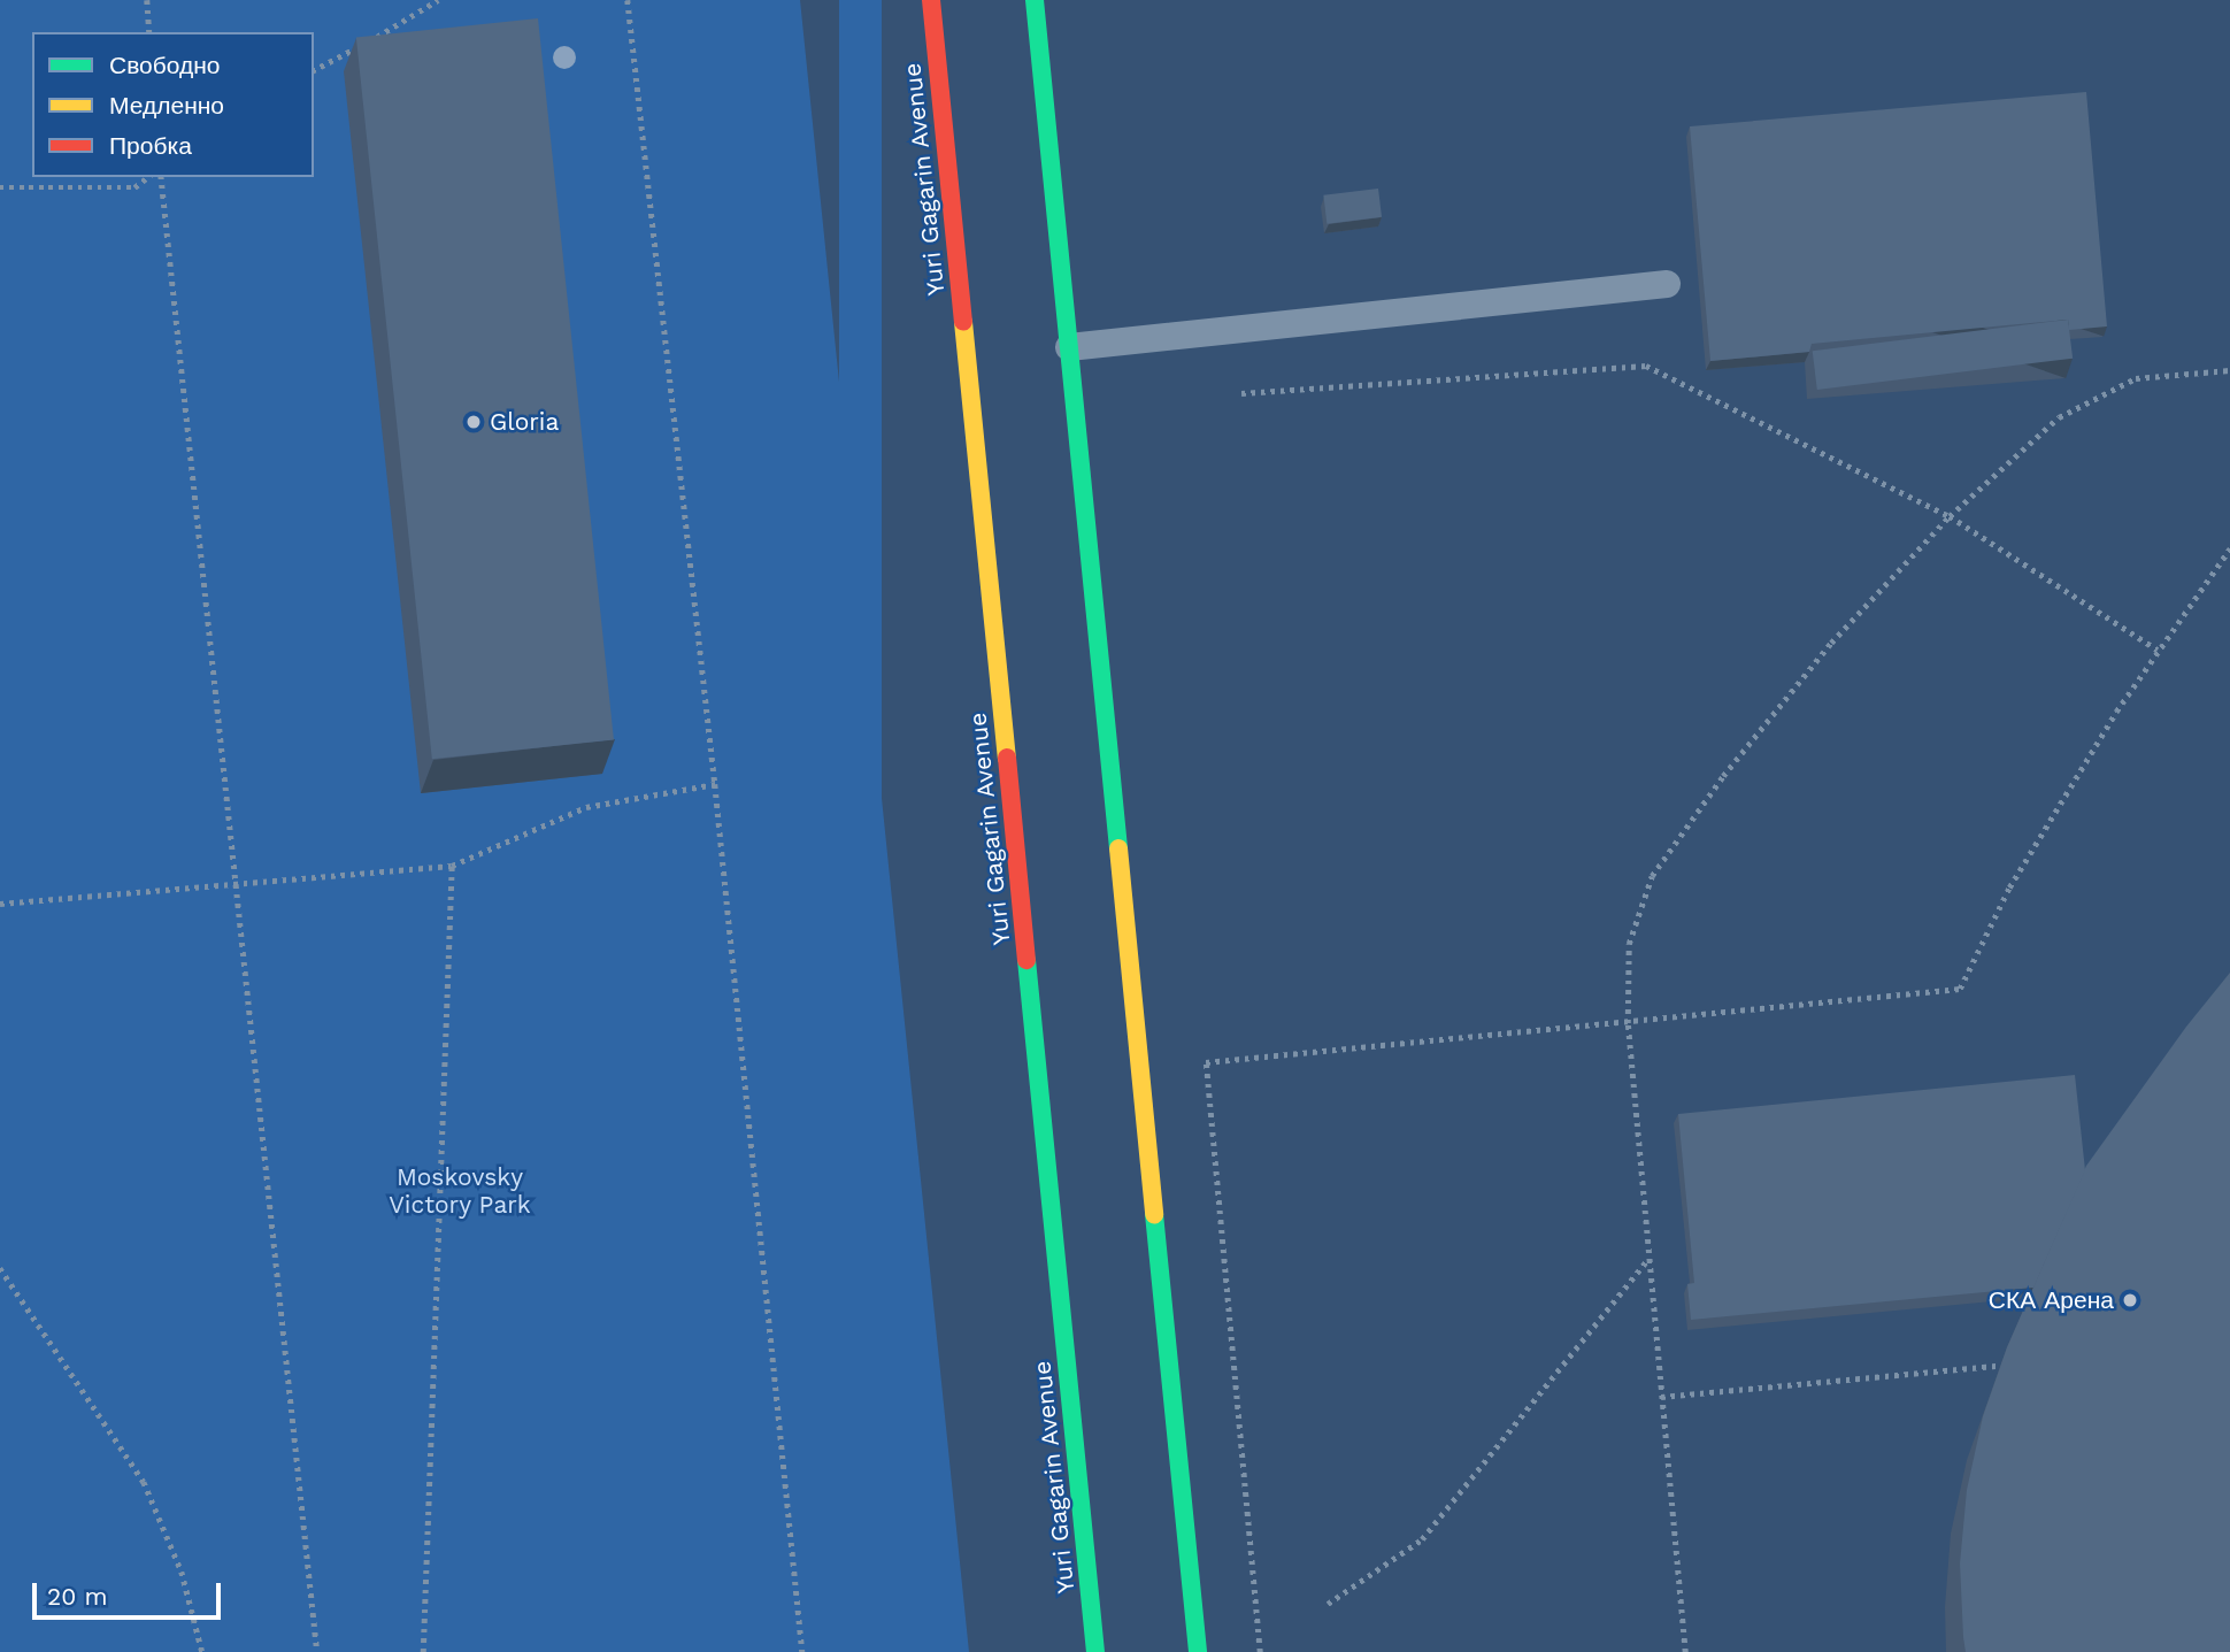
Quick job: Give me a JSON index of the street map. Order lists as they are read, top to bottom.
{
  "streets": {
    "main road": ["Yuri Gagarin Avenue"]
  },
  "parks": ["Moskovsky Victory Park"],
  "places": ["Gloria", "СКА Арена"],
  "legend": ["Свободно", "Медленно", "Пробка"],
  "scale_bar": "20 m"
}
